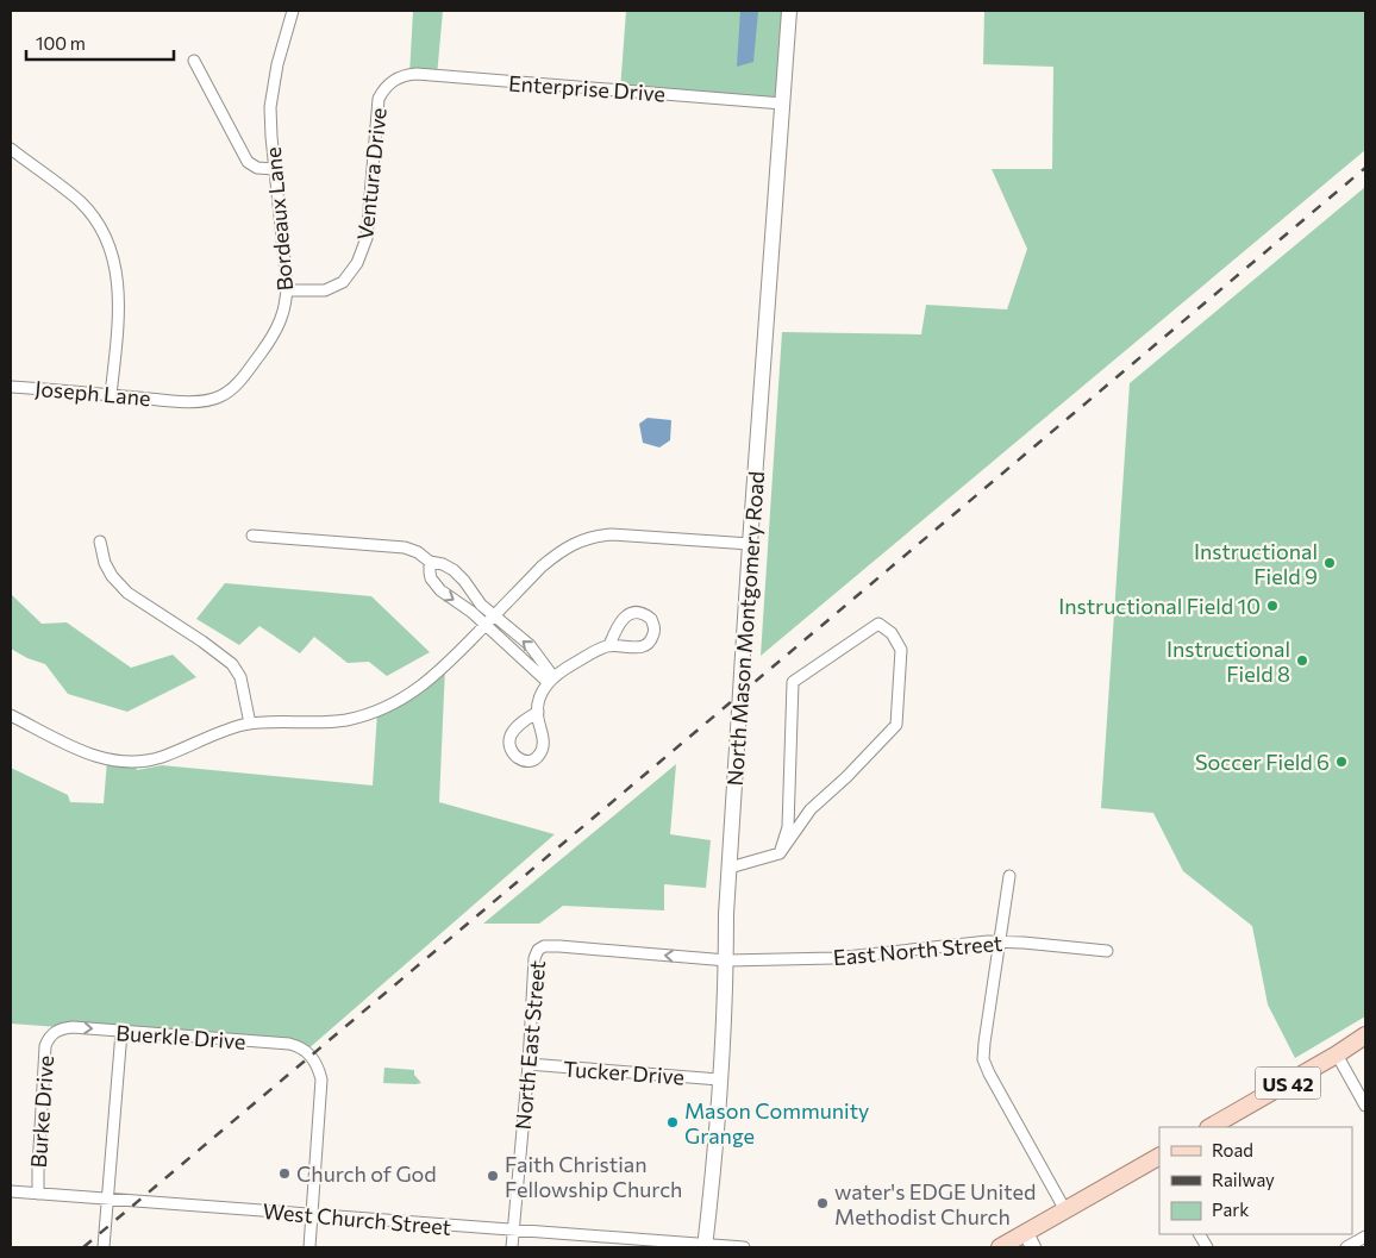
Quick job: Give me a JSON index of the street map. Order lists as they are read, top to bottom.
{
  "streets": {
    "main road": ["North Mason Montgomery Road", "US 42"],
    "street": [
      "Enterprise Drive",
      "Ventura Drive",
      "Bordeaux Lane",
      "Joseph Lane",
      "East North Street",
      "Buerkle Drive",
      "North East Street",
      "Tucker Drive",
      "Burke Drive",
      "West Church Street"
    ]
  },
  "crossings": [
    ["Enterprise Drive", "Ventura Drive"],
    ["Enterprise Drive", "North Mason Montgomery Road"],
    ["Ventura Drive", "Bordeaux Lane"],
    ["Bordeaux Lane", "Joseph Lane"],
    ["North Mason Montgomery Road", "East North Street"],
    ["North Mason Montgomery Road", "Tucker Drive"],
    ["North Mason Montgomery Road", "West Church Street"],
    ["East North Street", "North East Street"],
    ["Buerkle Drive", "Burke Drive"],
    ["Buerkle Drive", "West Church Street"],
    ["North East Street", "Tucker Drive"],
    ["North East Street", "West Church Street"],
    ["Burke Drive", "West Church Street"]
  ],
  "places": [
    "Instructional Field 9",
    "Instructional Field 10",
    "Instructional Field 8",
    "Soccer Field 6",
    "Mason Community Grange",
    "Church of God",
    "Faith Christian Fellowship Church",
    "water's EDGE United Methodist Church"
  ],
  "legend": ["Road", "Railway", "Park"],
  "scale_bar": "100 m"
}
